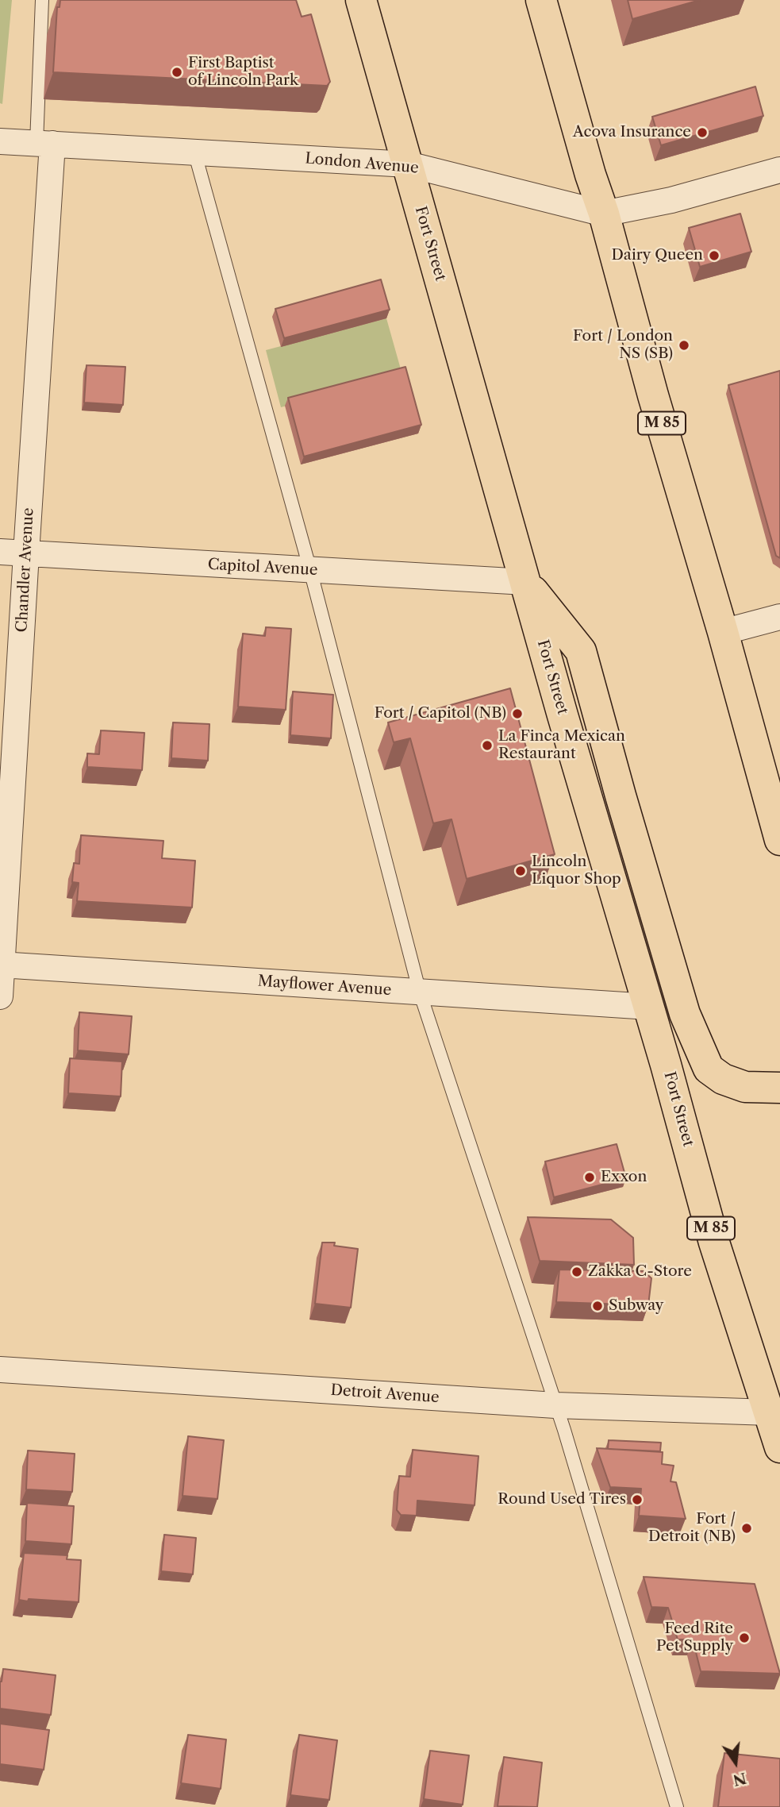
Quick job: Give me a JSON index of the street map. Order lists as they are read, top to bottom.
{
  "streets": {
    "main road": ["Fort Street", "M 85"],
    "street": [
      "London Avenue",
      "Capitol Avenue",
      "Chandler Avenue",
      "Mayflower Avenue",
      "Detroit Avenue"
    ]
  },
  "crossings": [
    ["London Avenue", "Fort Street"],
    ["London Avenue", "M 85"],
    ["London Avenue", "Chandler Avenue"],
    ["Fort Street", "Capitol Avenue"],
    ["Fort Street", "Mayflower Avenue"],
    ["Fort Street", "Detroit Avenue"],
    ["Capitol Avenue", "Chandler Avenue"],
    ["Chandler Avenue", "Mayflower Avenue"]
  ],
  "places": [
    "First Baptist of Lincoln Park",
    "Acova Insurance",
    "Dairy Queen",
    "Fort / London NS (SB)",
    "Fort / Capitol (NB)",
    "La Finca Mexican Restaurant",
    "Lincoln Liquor Shop",
    "Exxon",
    "Zakka C-Store",
    "Subway",
    "Round Used Tires",
    "Fort / Detroit (NB)",
    "Feed Rite Pet Supply"
  ],
  "north": "bottom"
}
